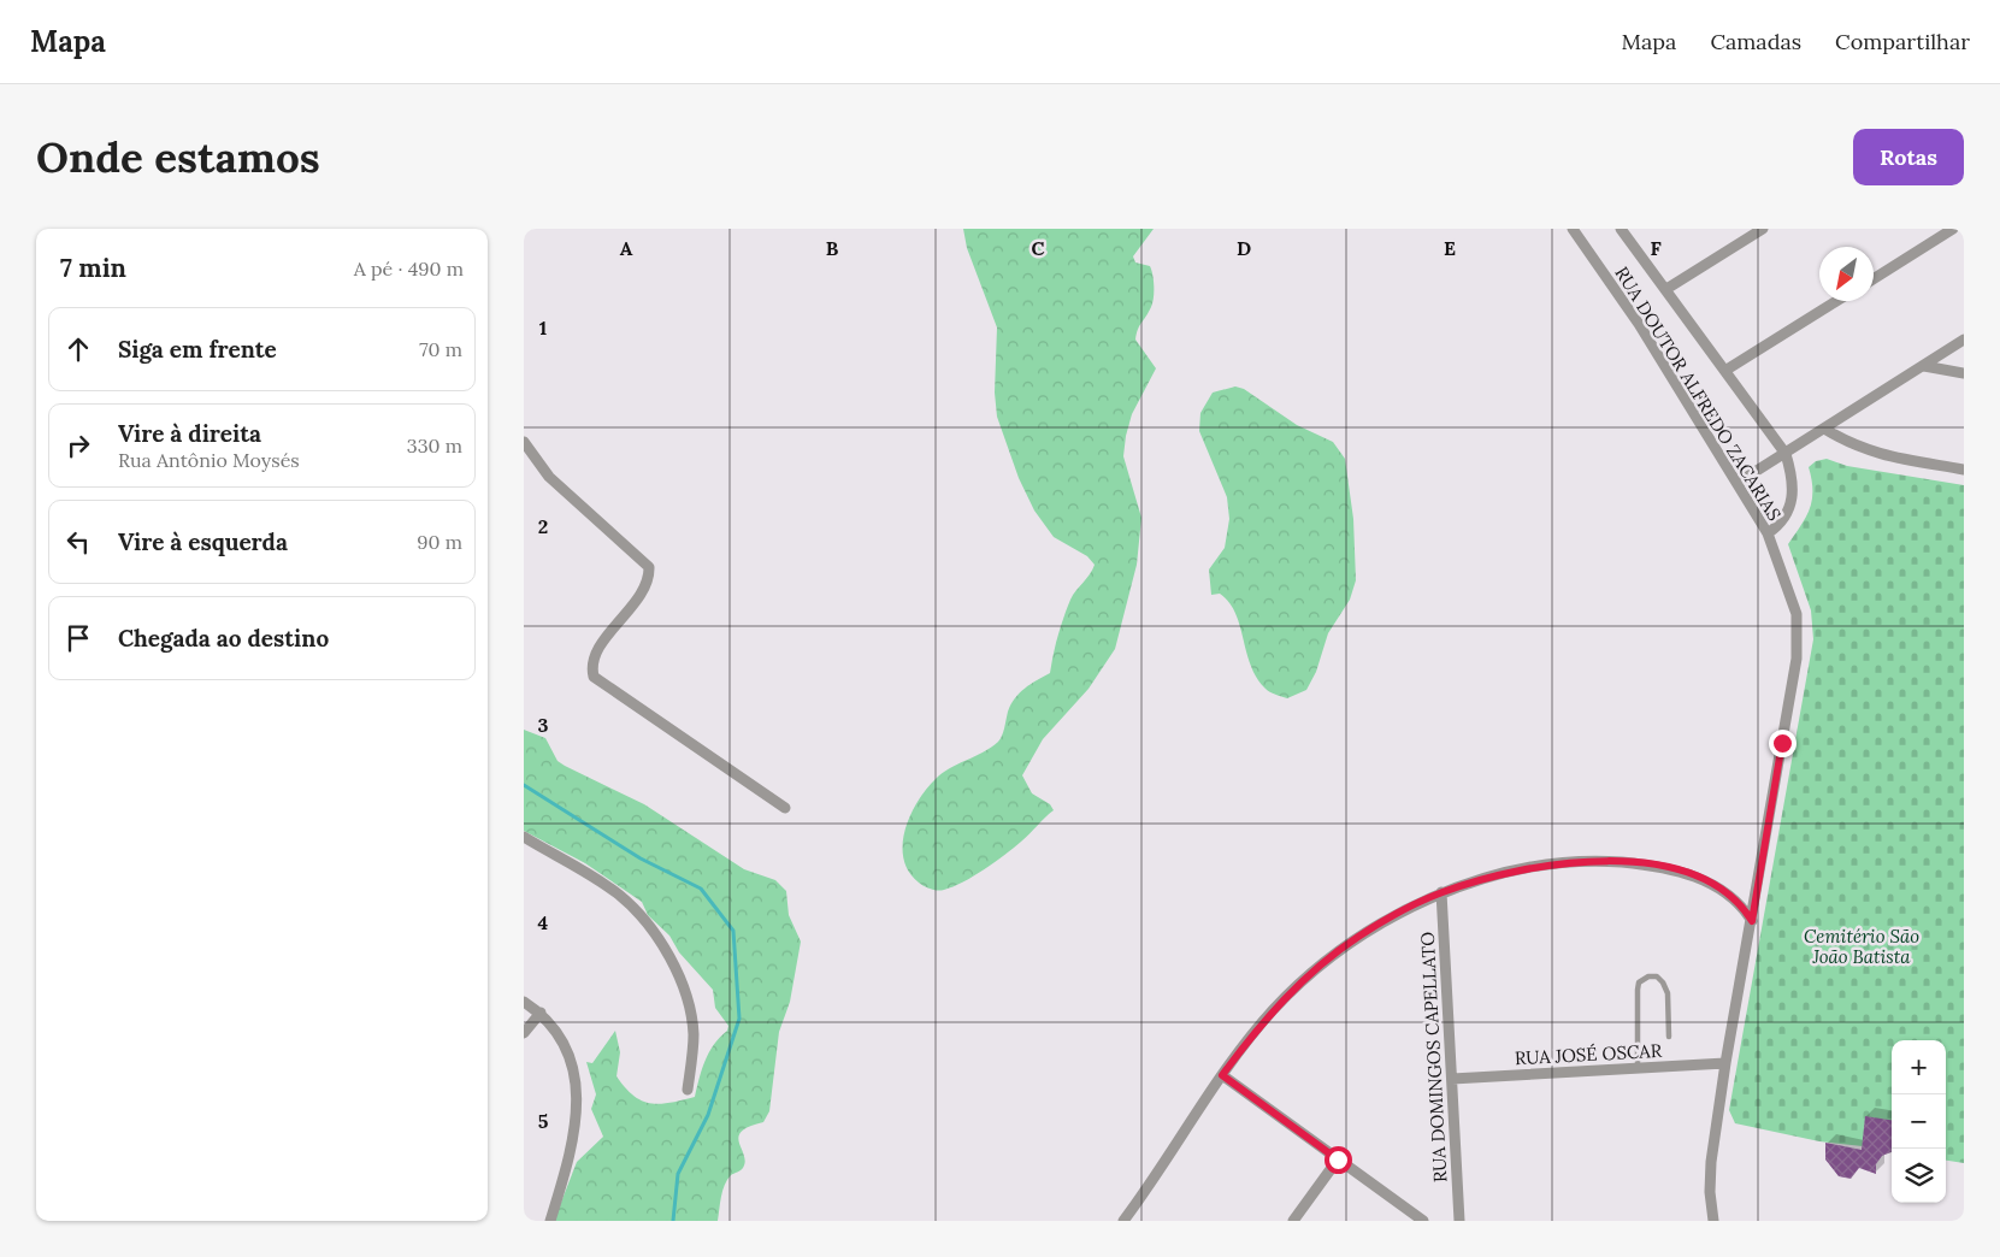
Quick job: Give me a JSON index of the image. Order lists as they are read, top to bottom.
{
  "streets": {
    "street": ["RUA DOUTOR ALFREDO ZACARIAS", "RUA JOSÉ OSCAR", "RUA DOMINGOS CAPELLATO"]
  },
  "crossings": [
    ["RUA DOUTOR ALFREDO ZACARIAS", "RUA JOSÉ OSCAR"],
    ["RUA JOSÉ OSCAR", "RUA DOMINGOS CAPELLATO"]
  ],
  "parks": ["Cemitério São João Batista"],
  "north": "bottom left",
  "page": {
    "header": "Mapa",
    "nav": ["Mapa", "Camadas", "Compartilhar"],
    "buttons": "Rotas",
    "title": "Onde estamos",
    "heading": ["7 min", "A pé · 490 m"],
    "list": [
      ["Siga em frente", "70 m"],
      ["Vire à direita", "Rua Antônio Moysés", "330 m"],
      ["Vire à esquerda", "90 m"],
      "Chegada ao destino"
    ],
    "map_buttons": ["+", "−"]
  },
  "grid": {
    "columns": [
      "A",
      "B",
      "C",
      "D",
      "E",
      "F"
    ],
    "rows": [
      "1",
      "2",
      "3",
      "4",
      "5"
    ]
  }
}
